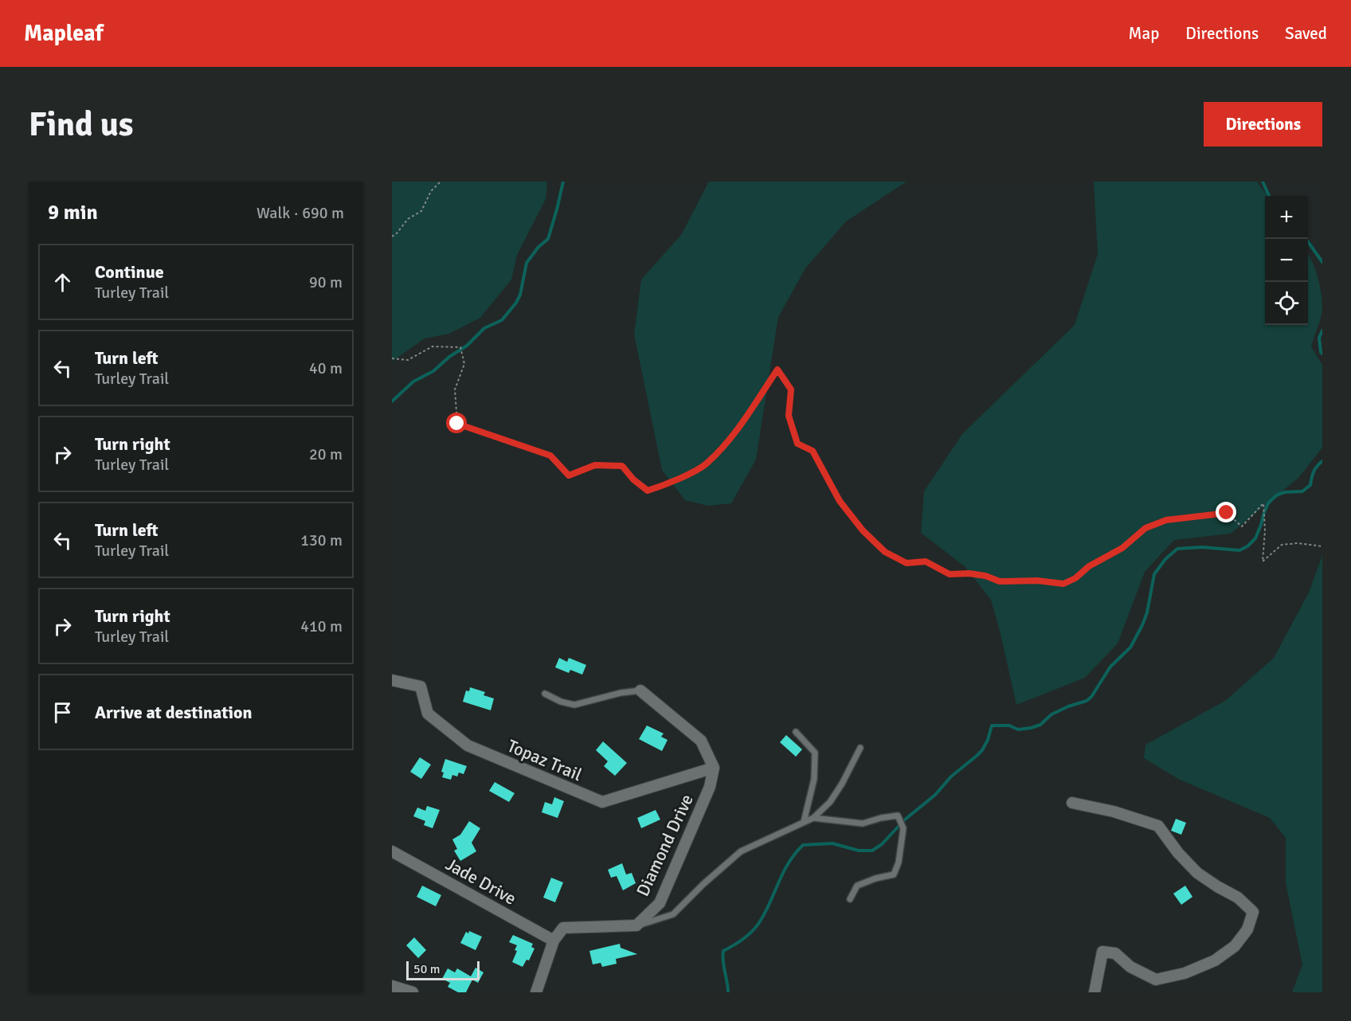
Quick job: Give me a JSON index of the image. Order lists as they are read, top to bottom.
{
  "streets": {
    "street": ["Topaz Trail", "Diamond Drive", "Jade Drive"]
  },
  "crossings": [
    ["Topaz Trail", "Diamond Drive"]
  ],
  "scale_bar": "50 m",
  "page": {
    "header": "Mapleaf",
    "nav": ["Map", "Directions", "Saved"],
    "buttons": "Directions",
    "title": "Find us",
    "heading": ["9 min", "Walk · 690 m"],
    "map_buttons": ["+", "−"],
    "list": [
      ["Continue", "Turley Trail", "90 m"],
      ["Turn left", "Turley Trail", "40 m"],
      ["Turn right", "Turley Trail", "20 m"],
      ["Turn left", "Turley Trail", "130 m"],
      ["Turn right", "Turley Trail", "410 m"],
      "Arrive at destination"
    ],
    "scale": "50 m"
  }
}
